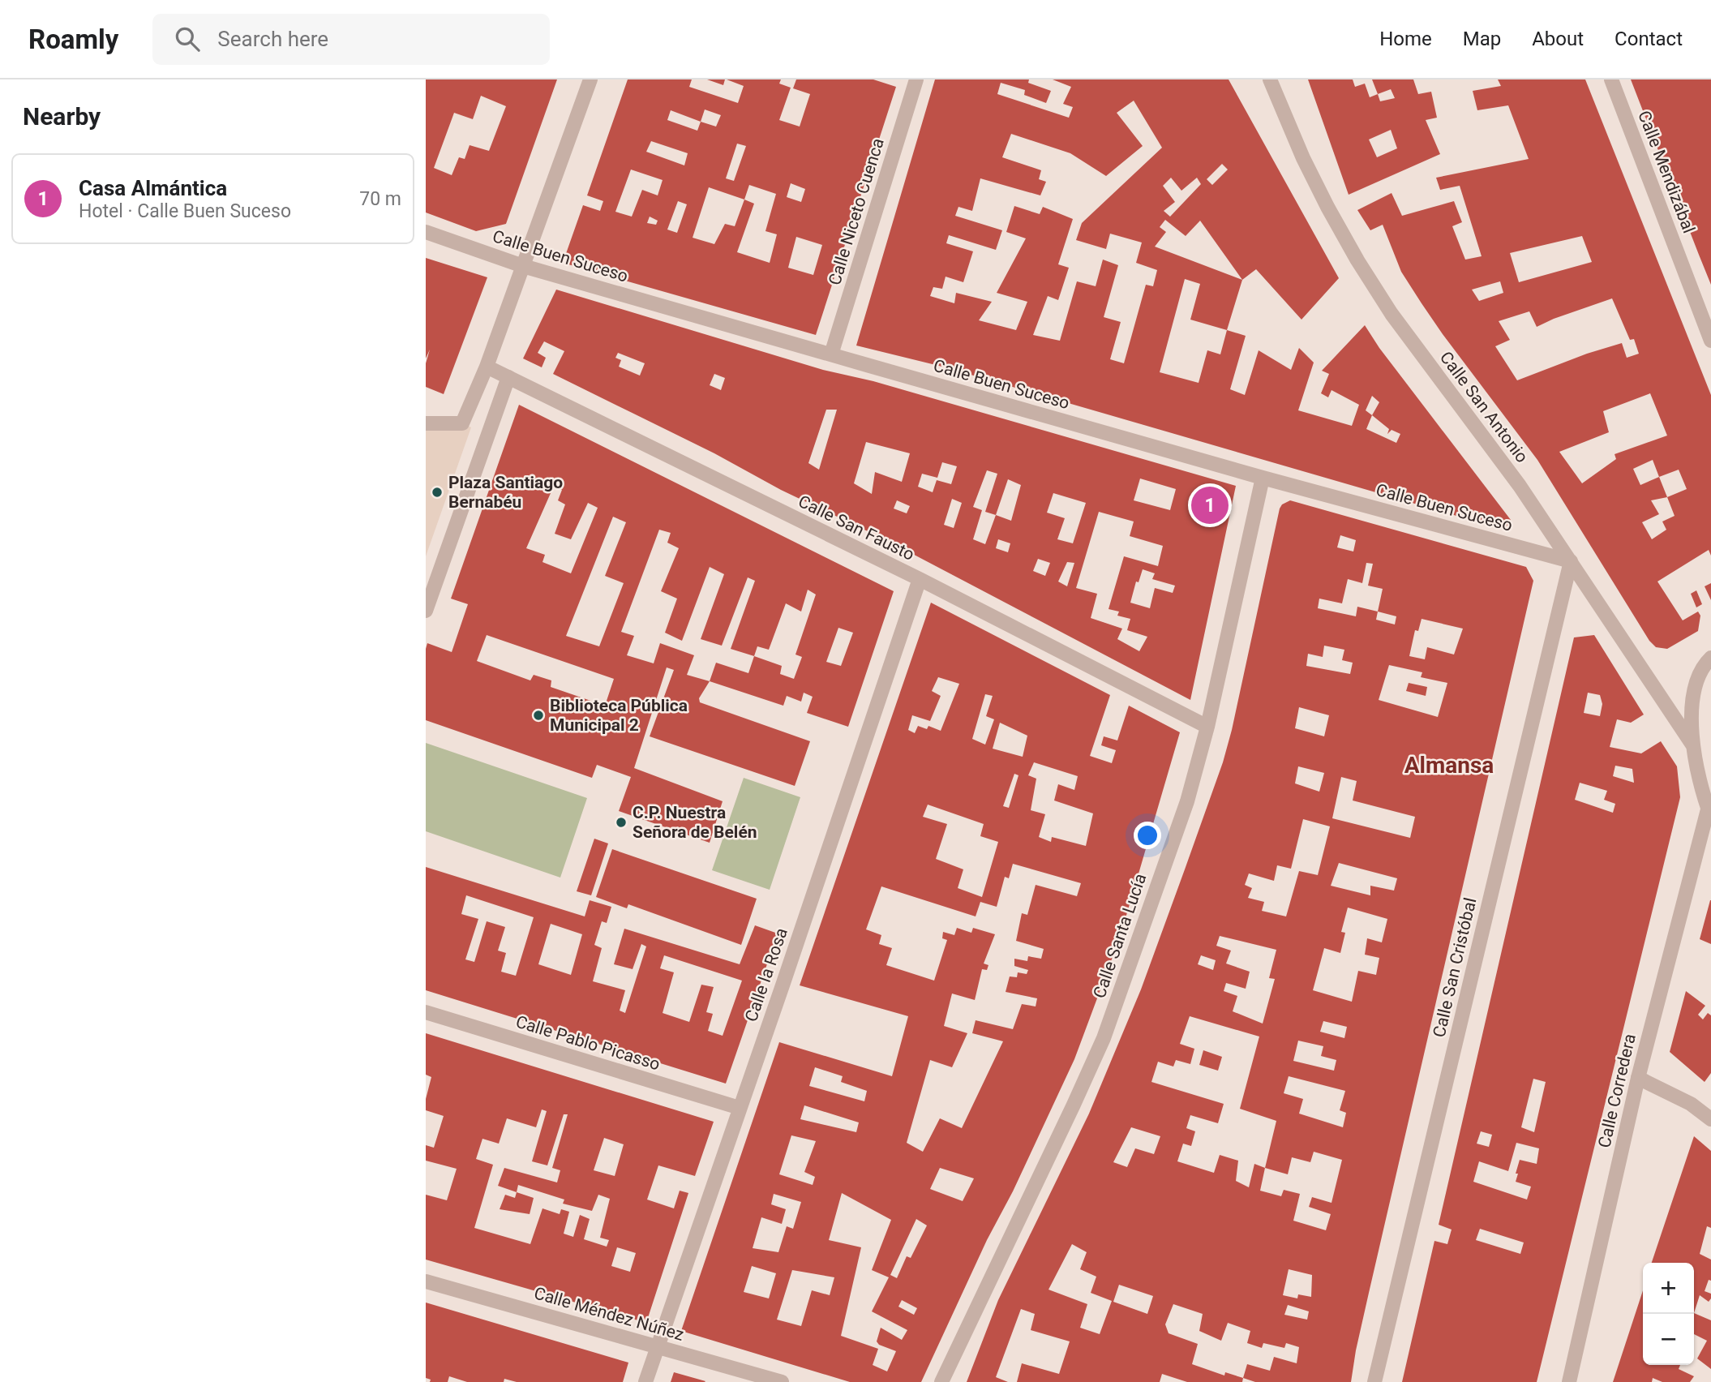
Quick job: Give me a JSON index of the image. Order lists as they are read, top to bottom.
{
  "streets": {
    "street": [
      "Calle Mendizábal",
      "Calle Niceto Cuenca",
      "Calle Buen Suceso",
      "Calle San Antonio",
      "Calle San Fausto",
      "Calle Santa Lucía",
      "Calle San Cristóbal",
      "Calle la Rosa",
      "Calle Pablo Picasso",
      "Calle Corredera",
      "Calle Méndez Núñez"
    ]
  },
  "crossings": [
    ["Calle Niceto Cuenca", "Calle Buen Suceso"],
    ["Calle Buen Suceso", "Calle San Antonio"],
    ["Calle Buen Suceso", "Calle Santa Lucía"],
    ["Calle Buen Suceso", "Calle San Cristóbal"],
    ["Calle San Antonio", "Calle San Cristóbal"],
    ["Calle San Fausto", "Calle Santa Lucía"],
    ["Calle San Fausto", "Calle la Rosa"],
    ["Calle la Rosa", "Calle Pablo Picasso"],
    ["Calle la Rosa", "Calle Méndez Núñez"]
  ],
  "districts": ["Almansa"],
  "places": ["Plaza Santiago Bernabéu", "Biblioteca Pública Municipal 2", "C.P. Nuestra Señora de Belén"],
  "page": {
    "header": "Roamly",
    "search": "Search here",
    "nav": [
      "Home",
      "Map",
      "About",
      "Contact"
    ],
    "heading": "Nearby",
    "list": [
      {
        "mark": "1",
        "name": "Casa Almántica",
        "note": "Hotel · Calle Buen Suceso",
        "value": "70 m"
      }
    ],
    "pins": "1",
    "map_buttons": ["+", "−"]
  }
}
